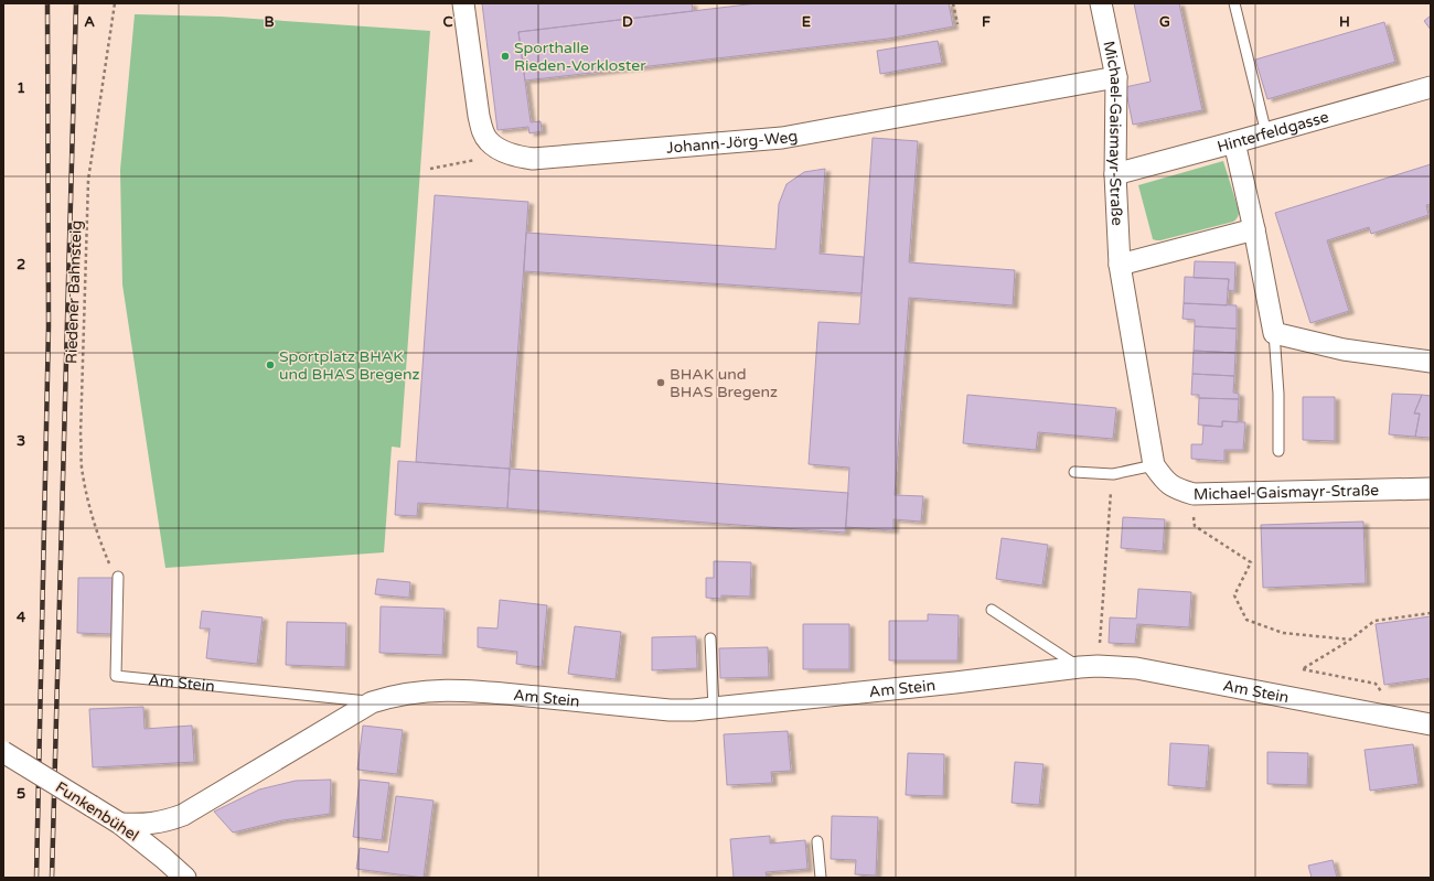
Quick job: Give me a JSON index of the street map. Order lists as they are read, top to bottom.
{
  "streets": {
    "street": [
      "Hinterfeldgasse",
      "Michael-Gaismayr-Straße",
      "Johann-Jörg-Weg",
      "Am Stein",
      "Funkenbühel"
    ],
    "path": ["Riedener Bahnsteig"]
  },
  "crossings": [
    ["Hinterfeldgasse", "Michael-Gaismayr-Straße"],
    ["Michael-Gaismayr-Straße", "Johann-Jörg-Weg"],
    ["Riedener Bahnsteig", "Am Stein"],
    ["Am Stein", "Funkenbühel"]
  ],
  "places": ["Sporthalle Rieden-Vorkloster", "Sportplatz BHAK und BHAS Bregenz", "BHAK und BHAS Bregenz"],
  "grid": {
    "columns": [
      "A",
      "B",
      "C",
      "D",
      "E",
      "F",
      "G",
      "H"
    ],
    "rows": [
      "1",
      "2",
      "3",
      "4",
      "5"
    ]
  }
}
